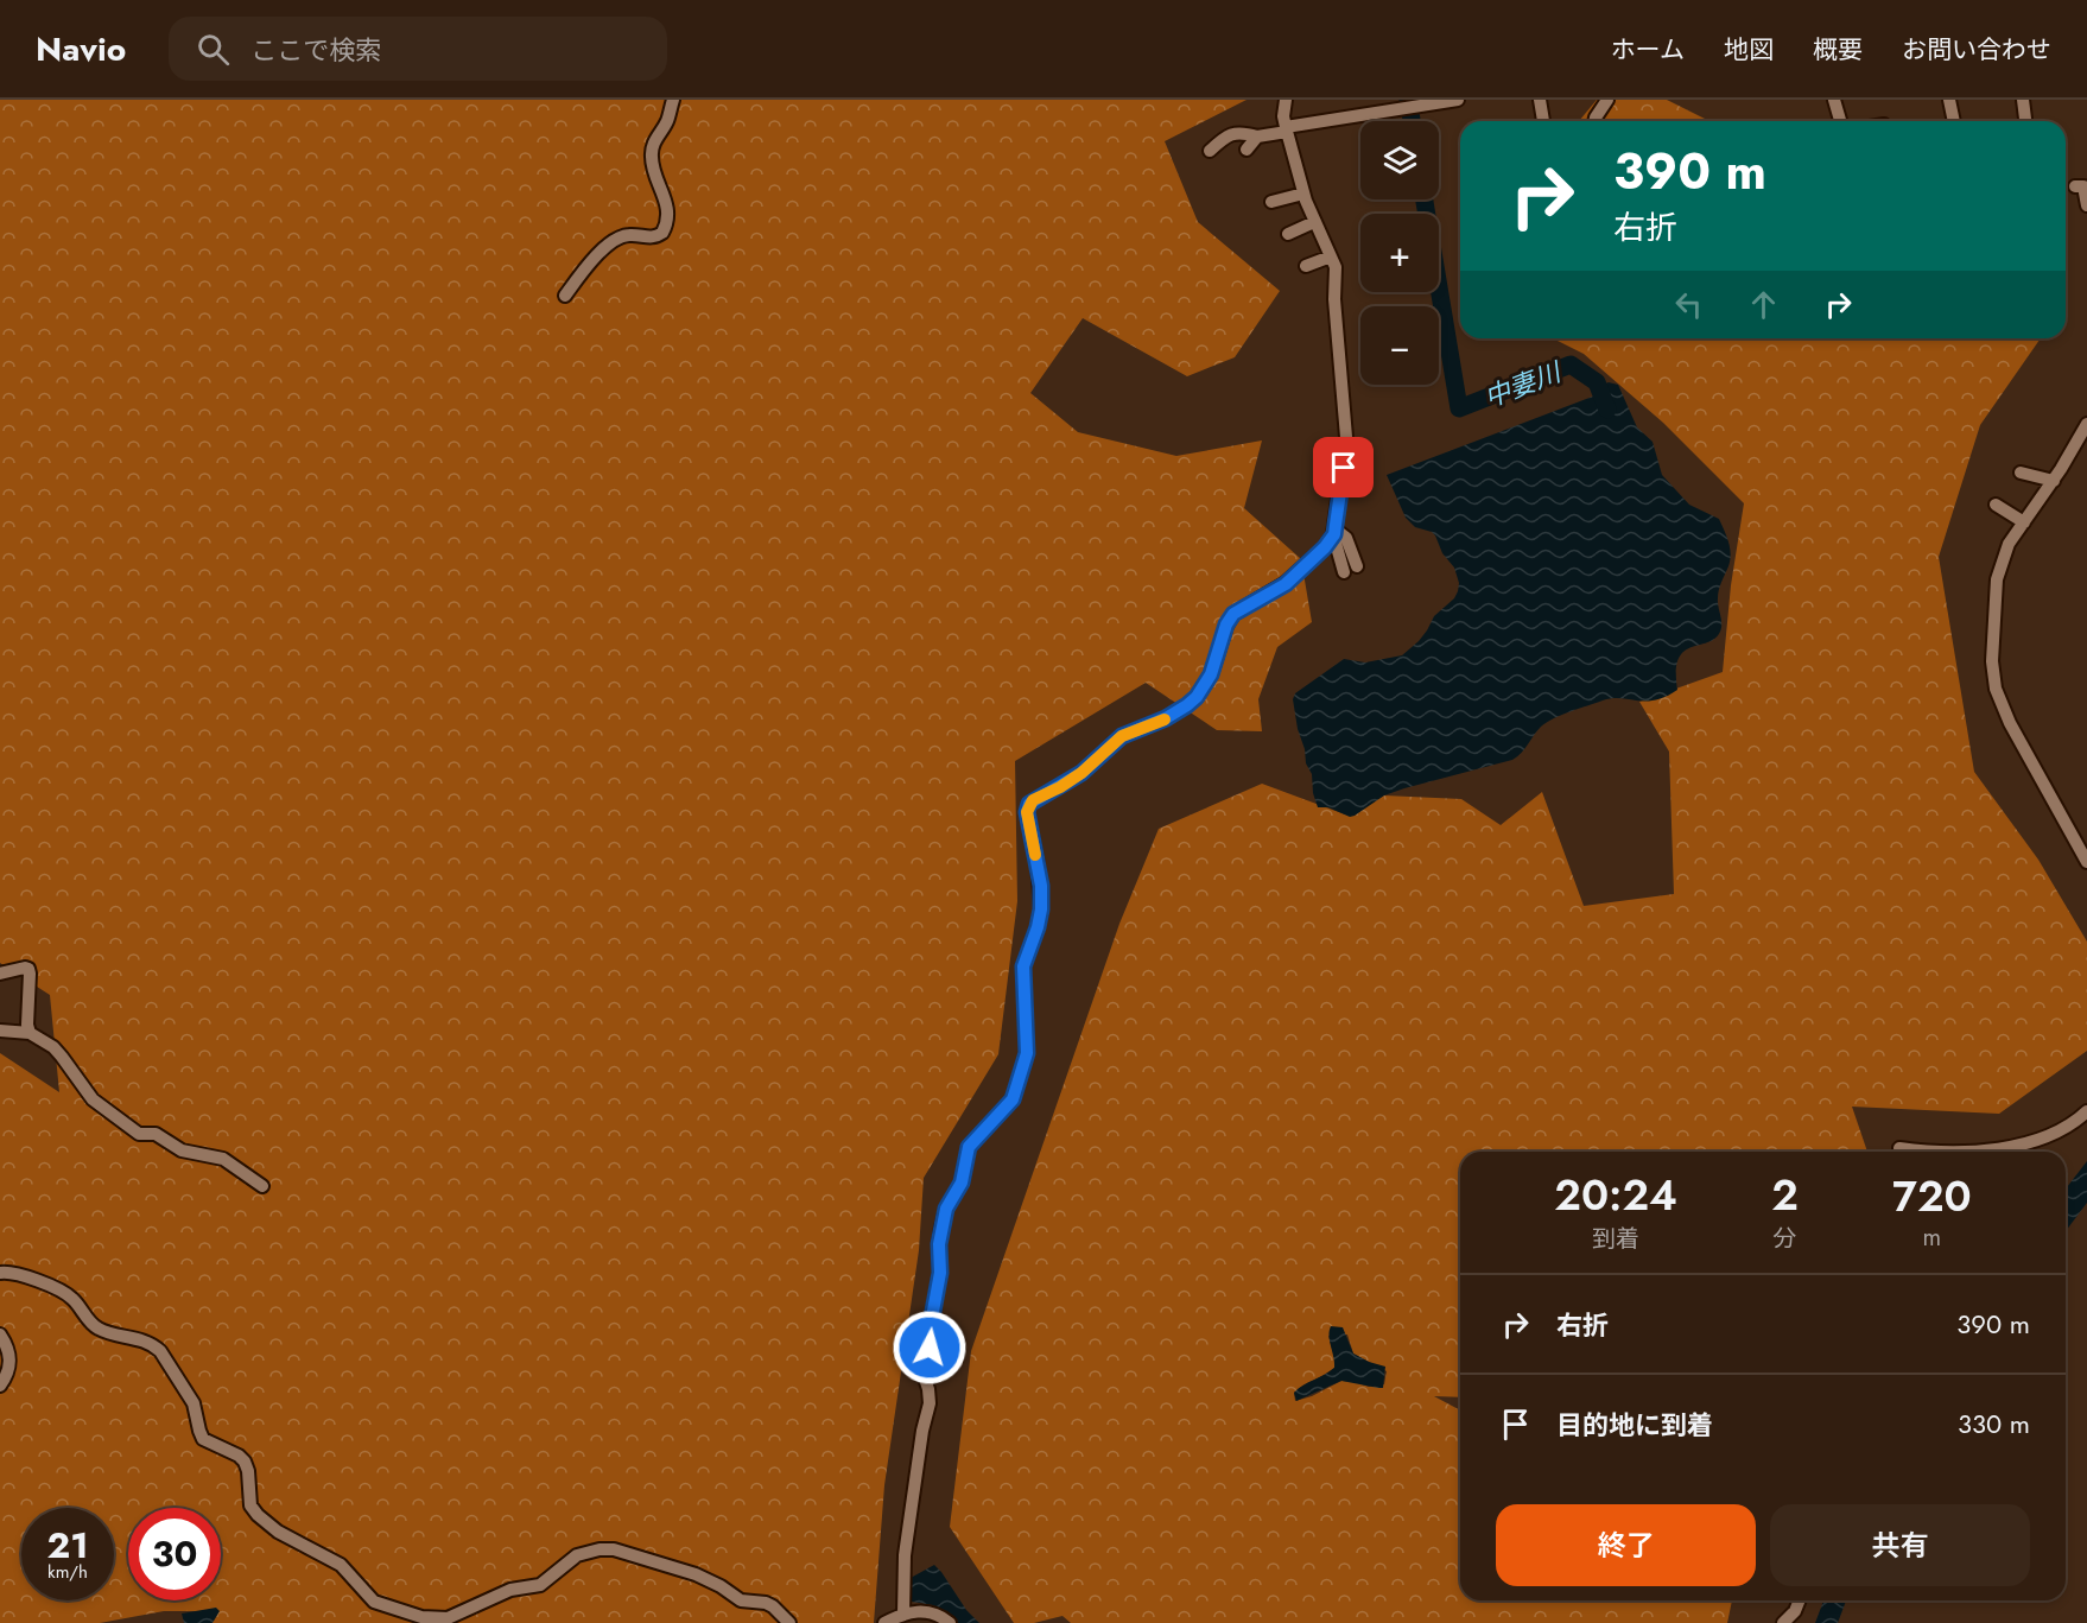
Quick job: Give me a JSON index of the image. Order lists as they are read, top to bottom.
{
  "water": ["中妻川"],
  "page": {
    "header": "Navio",
    "search": "ここで検索",
    "nav": [
      "ホーム",
      "地図",
      "概要",
      "お問い合わせ"
    ],
    "map_buttons": ["+", "−"],
    "turn": ["390 m", "右折"],
    "eta": [
      "20:24",
      "到着",
      "2",
      "分",
      "720",
      "m"
    ],
    "list": [
      {
        "name": "右折",
        "value": "390 m"
      },
      {
        "name": "目的地に到着",
        "value": "330 m"
      }
    ],
    "buttons": ["終了", "共有"],
    "speed": "21 km/h",
    "limit": "30"
  }
}
